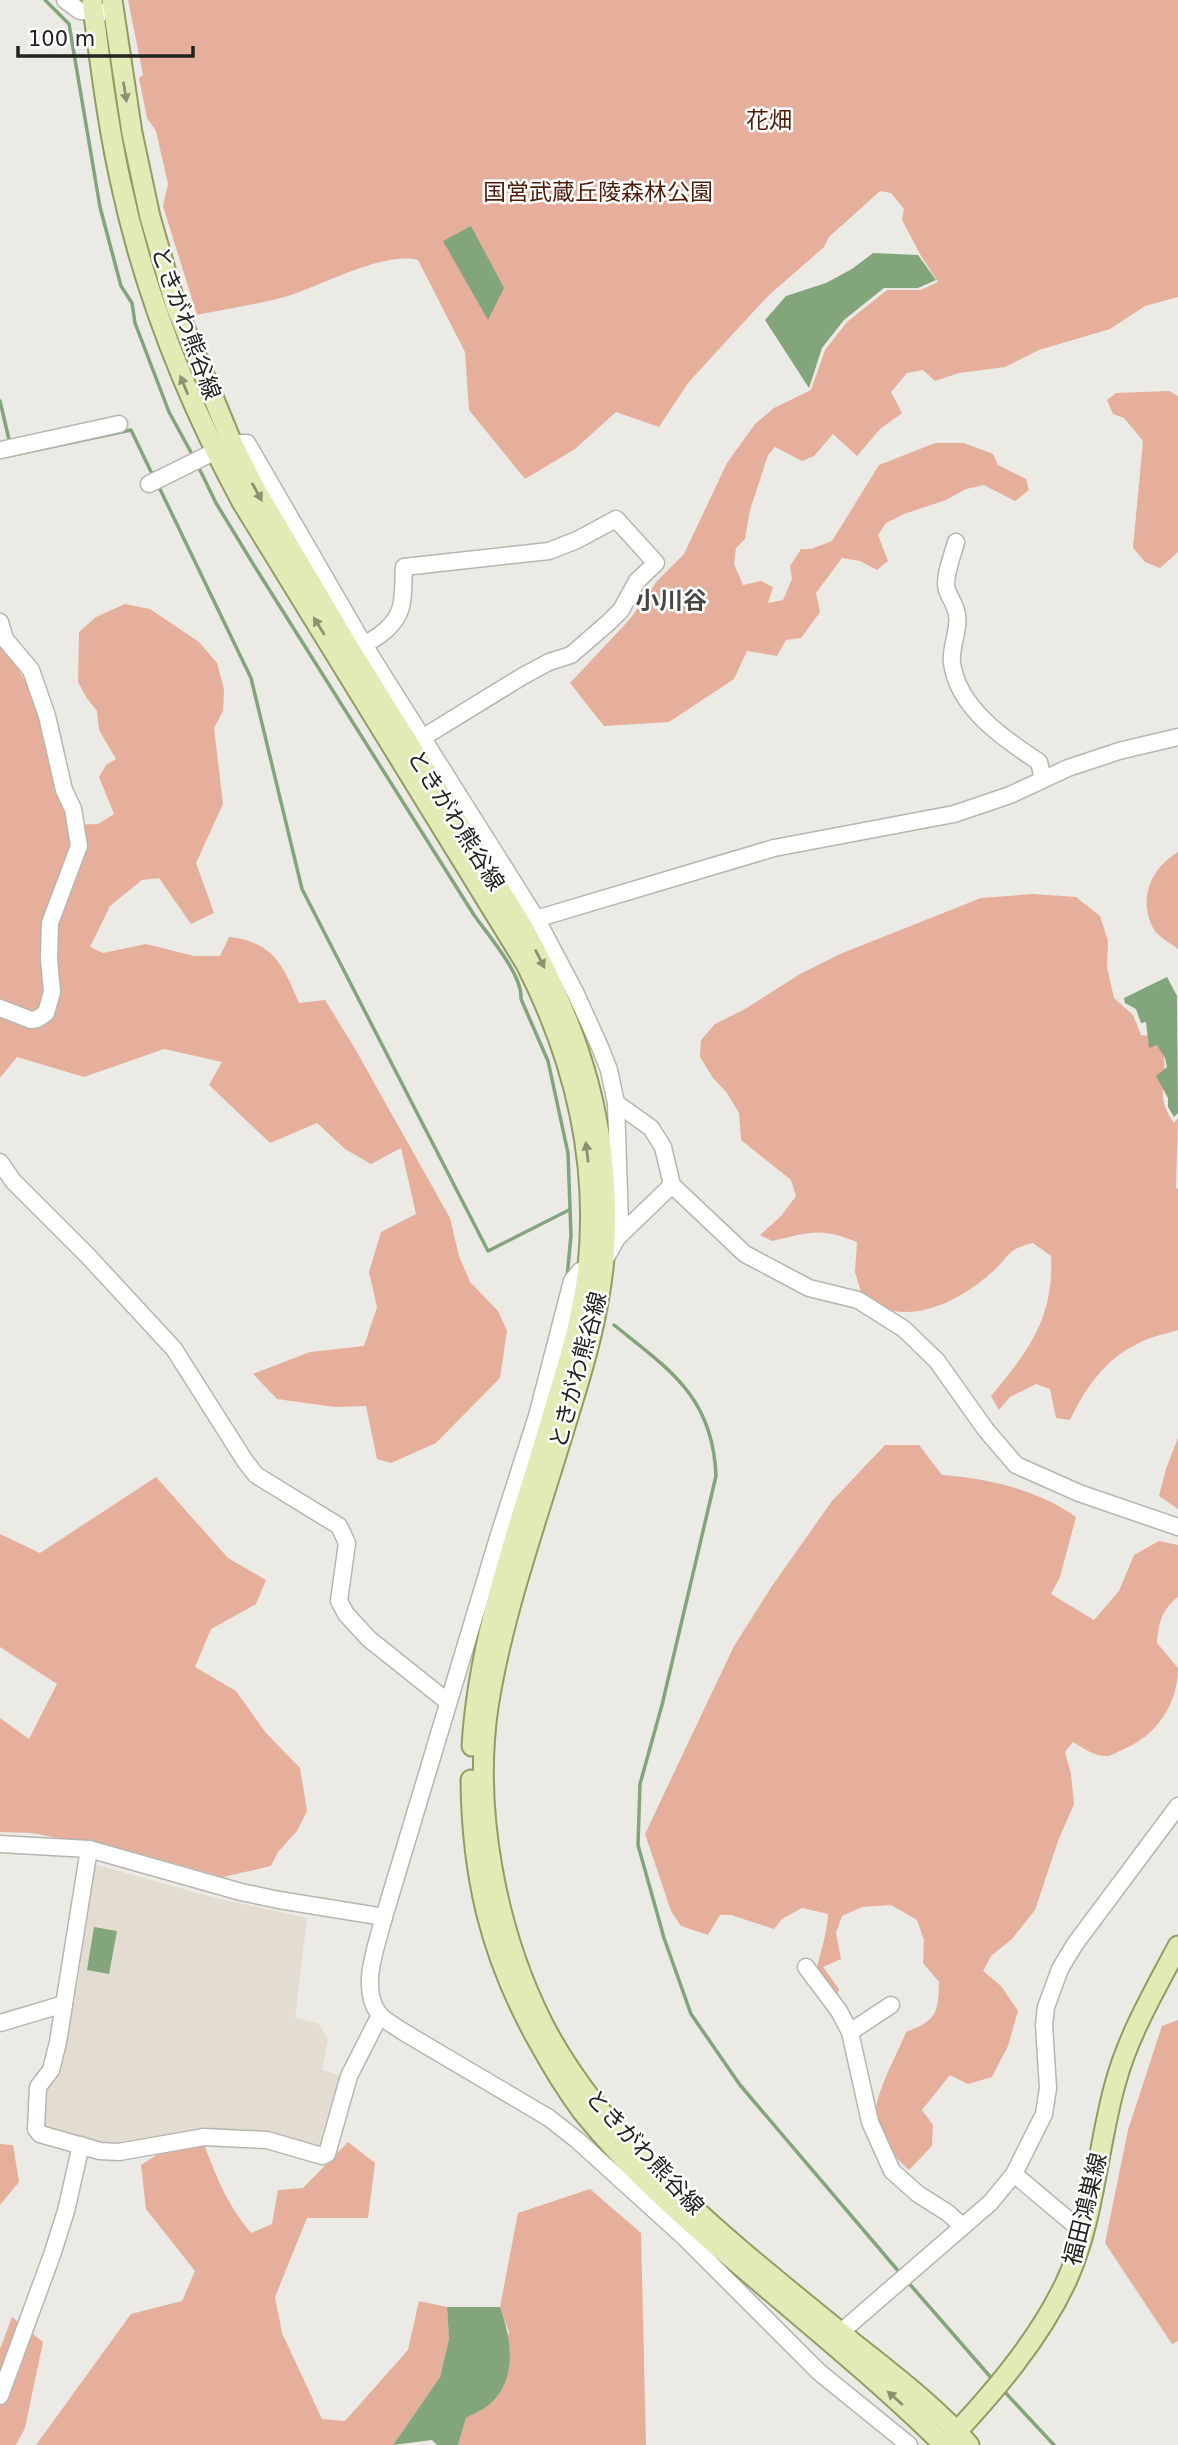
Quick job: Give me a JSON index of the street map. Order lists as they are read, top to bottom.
{
  "streets": {
    "main road": ["ときがわ熊谷線", "福田鴻巣線"]
  },
  "crossings": [
    ["ときがわ熊谷線", "福田鴻巣線"]
  ],
  "districts": ["小川谷"],
  "parks": ["花畑", "国営武蔵丘陵森林公園"],
  "scale_bar": "100 m"
}
